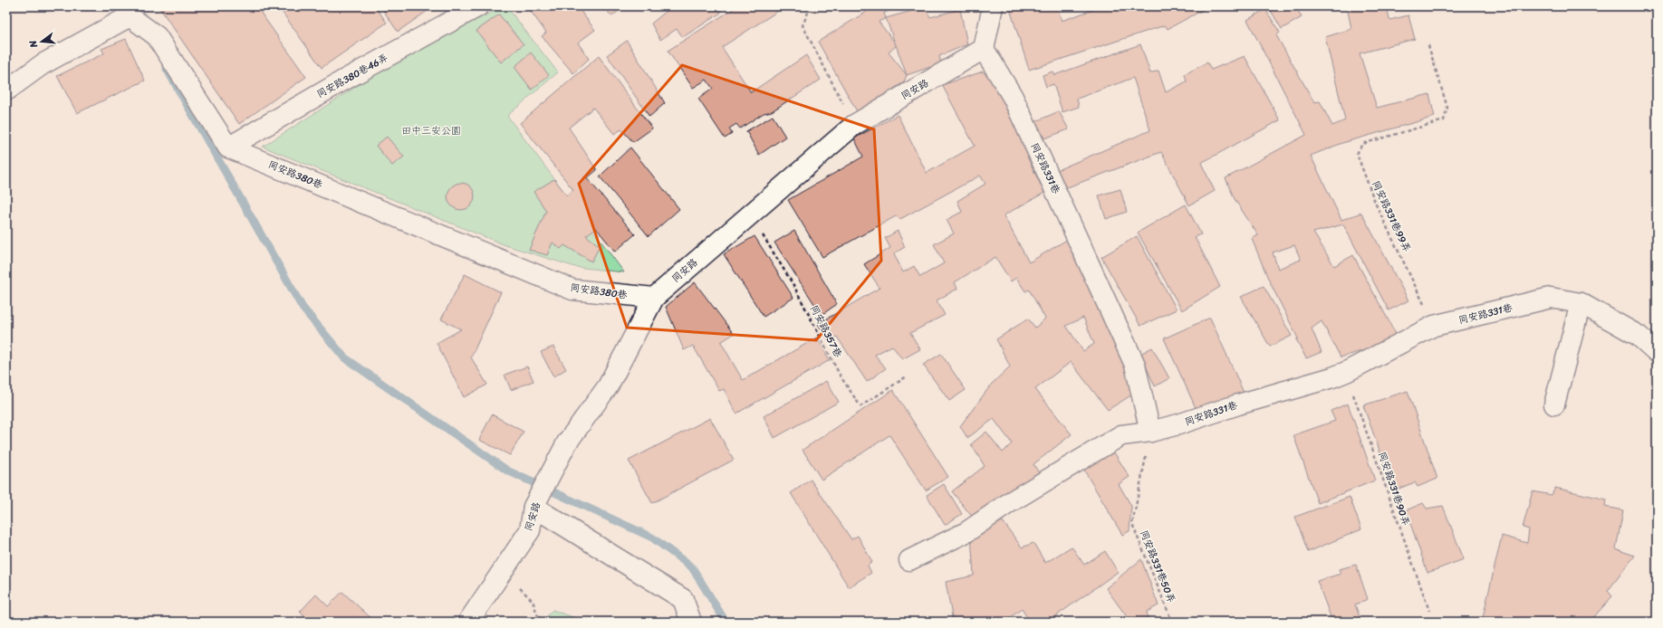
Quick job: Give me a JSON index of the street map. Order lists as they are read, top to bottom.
{
  "streets": {
    "street": [
      "同安路380巷46弄",
      "同安路",
      "同安路331巷",
      "同安路380巷"
    ],
    "path": [
      "同安路331巷99弄",
      "同安路357巷",
      "同安路331巷90弄",
      "同安路331巷50弄"
    ]
  },
  "crossings": [
    ["同安路380巷46弄", "同安路380巷"],
    ["同安路", "同安路331巷"],
    ["同安路", "同安路380巷"],
    ["同安路", "同安路357巷"],
    ["同安路331巷", "同安路331巷99弄"],
    ["同安路331巷", "同安路331巷90弄"],
    ["同安路331巷", "同安路331巷50弄"]
  ],
  "parks": ["田中三安公園"],
  "north": "left"
}
